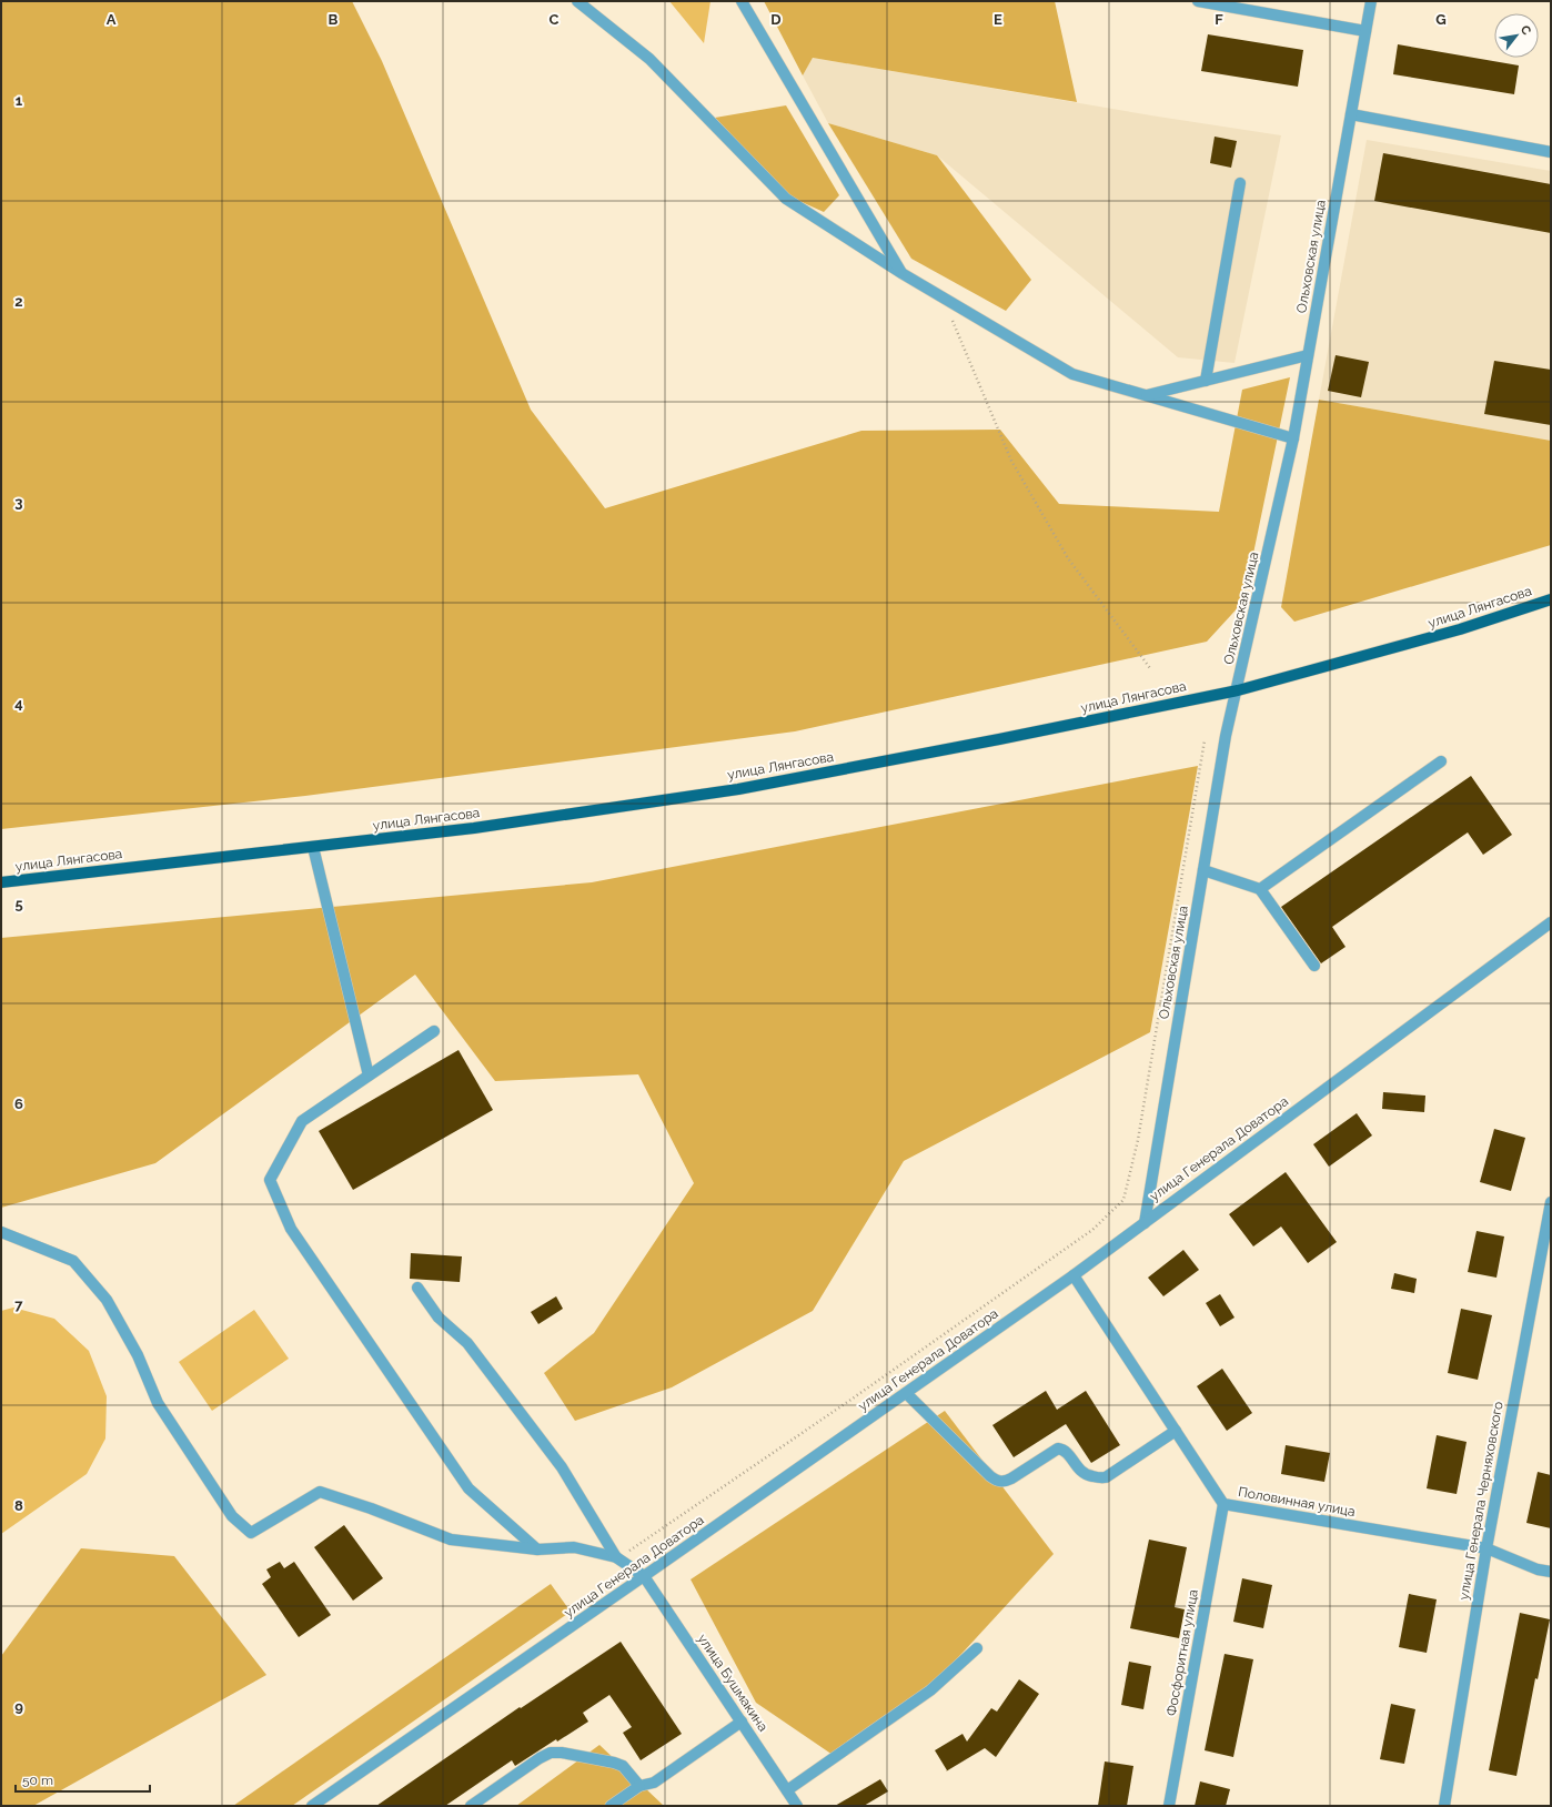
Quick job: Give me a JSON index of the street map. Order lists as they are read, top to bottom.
{
  "streets": {
    "main road": ["улица Лянгасова"],
    "street": [
      "Ольховская улица",
      "улица Генерала Доватора",
      "улица Генерала Черняховского",
      "Половинная улица",
      "Фосфоритная улица",
      "улица Бушмакина"
    ]
  },
  "crossings": [
    ["Ольховская улица", "улица Лянгасова"],
    ["Ольховская улица", "улица Генерала Доватора"],
    ["улица Генерала Доватора", "Половинная улица"],
    ["улица Генерала Доватора", "улица Бушмакина"],
    ["улица Генерала Черняховского", "Половинная улица"],
    ["Половинная улица", "Фосфоритная улица"]
  ],
  "scale_bar": "50 m",
  "north": "top right",
  "grid": {
    "columns": [
      "A",
      "B",
      "C",
      "D",
      "E",
      "F",
      "G"
    ],
    "rows": [
      "1",
      "2",
      "3",
      "4",
      "5",
      "6",
      "7",
      "8",
      "9"
    ]
  }
}
